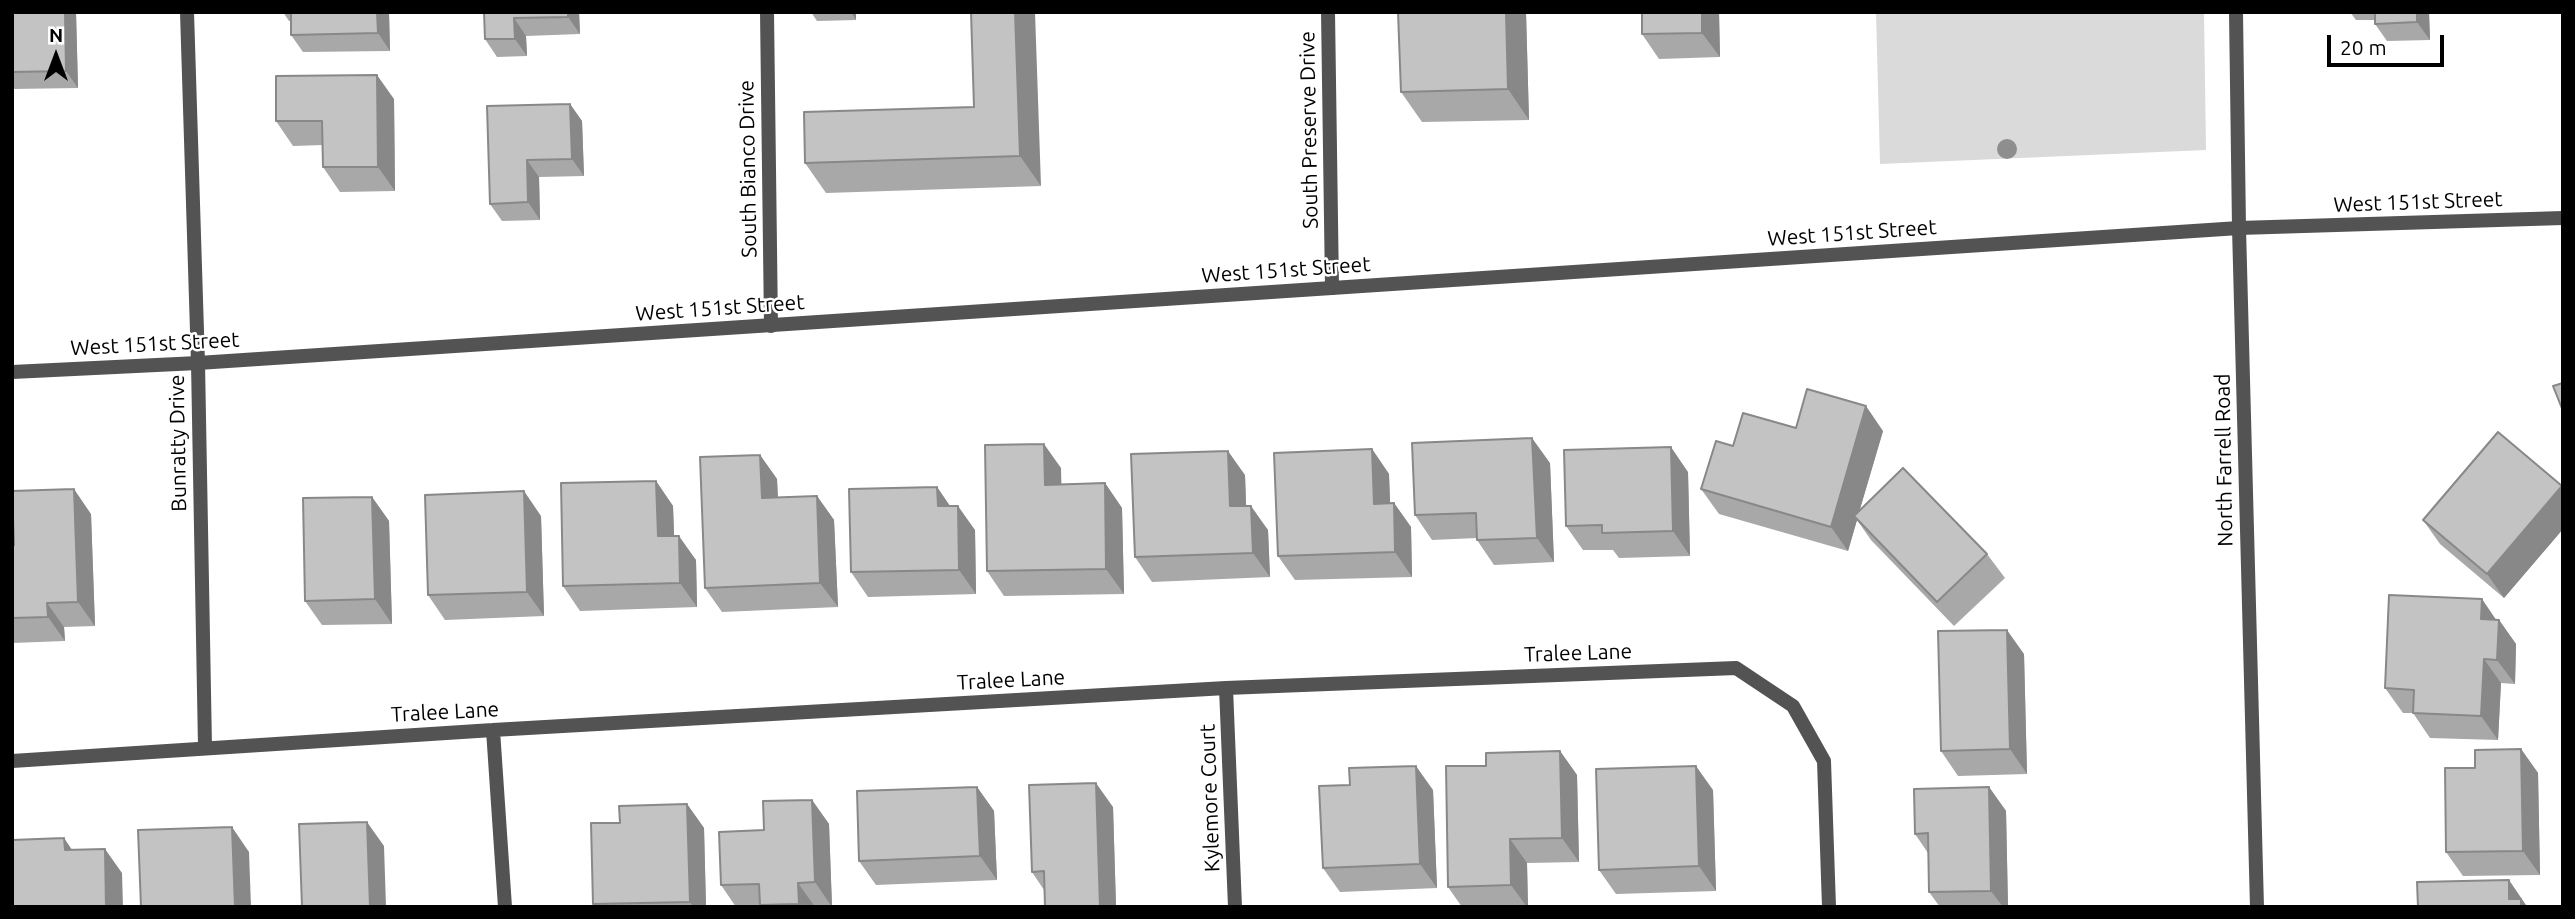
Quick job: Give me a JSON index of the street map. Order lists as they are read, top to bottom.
{
  "streets": {
    "street": [
      "South Preserve Drive",
      "South Bianco Drive",
      "West 151st Street",
      "Bunratty Drive",
      "North Farrell Road",
      "Tralee Lane",
      "Kylemore Court"
    ]
  },
  "crossings": [
    ["South Preserve Drive", "West 151st Street"],
    ["South Bianco Drive", "West 151st Street"],
    ["West 151st Street", "Bunratty Drive"],
    ["West 151st Street", "North Farrell Road"],
    ["Bunratty Drive", "Tralee Lane"],
    ["Tralee Lane", "Kylemore Court"]
  ],
  "scale_bar": "20 m",
  "north": "top"
}
